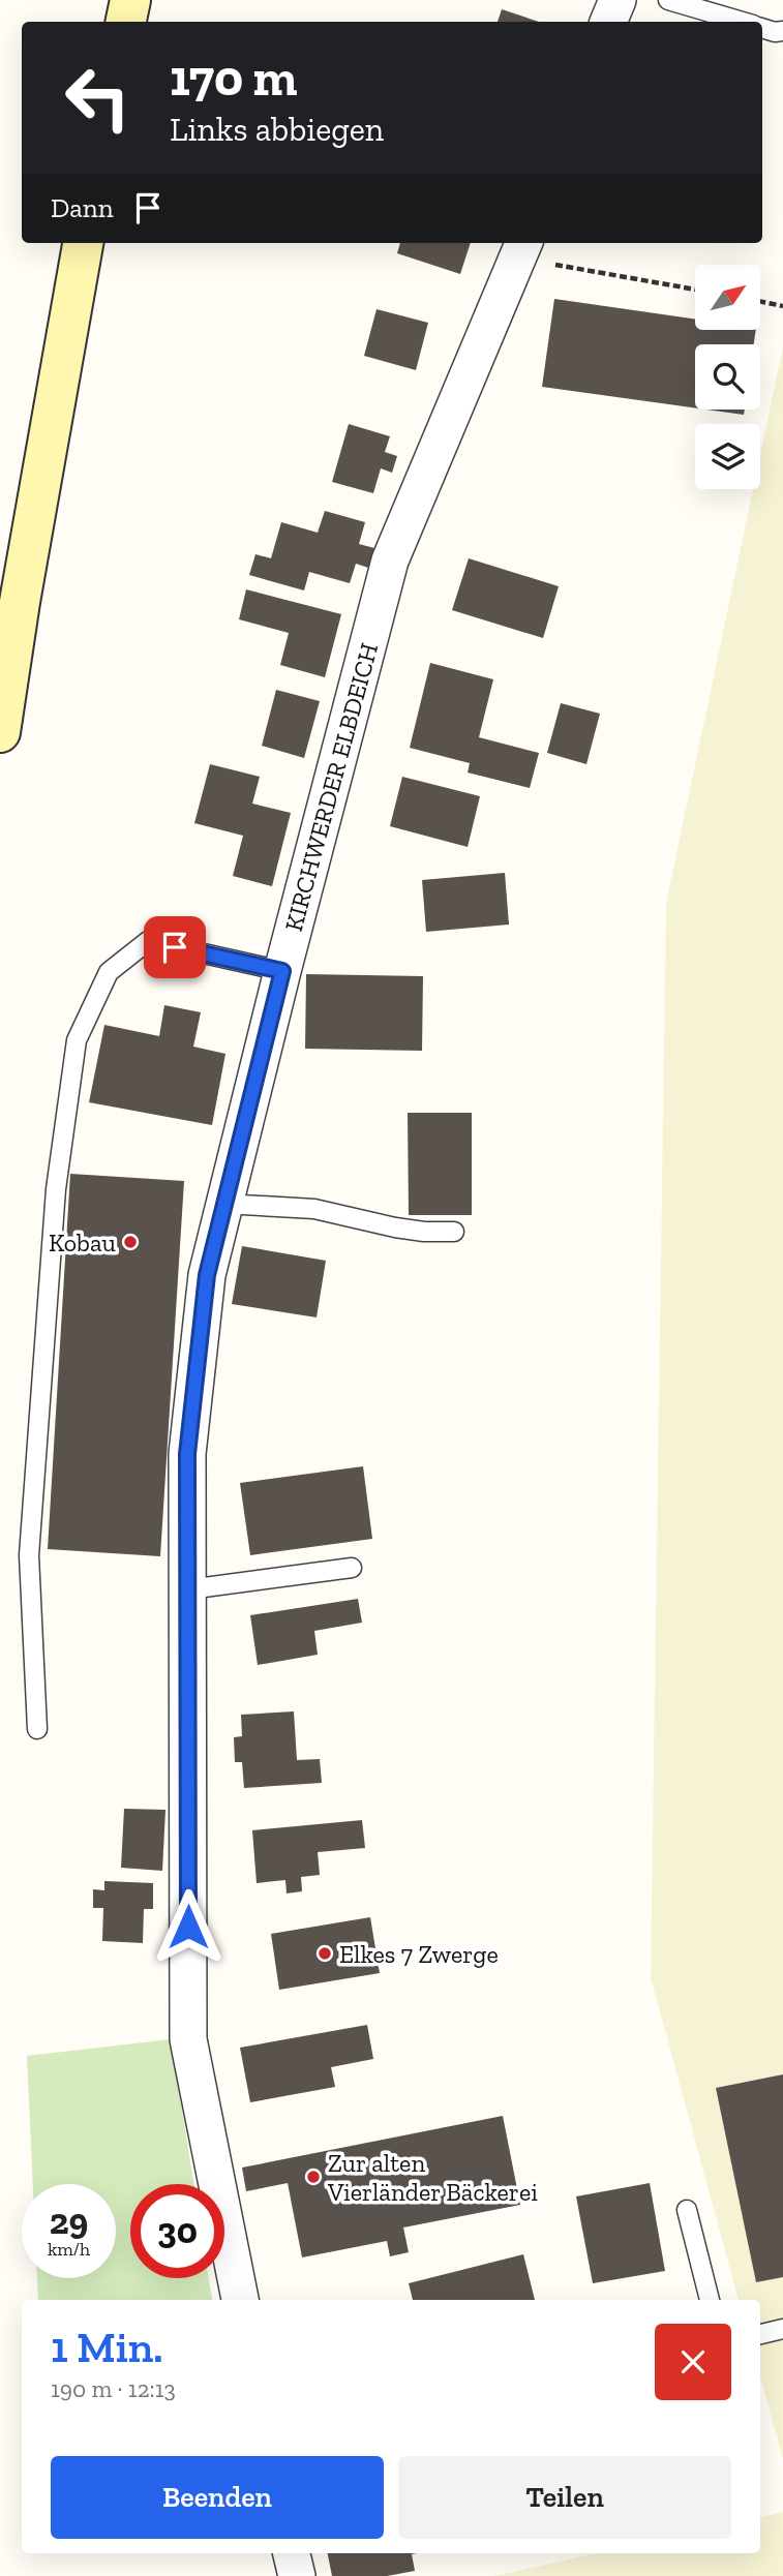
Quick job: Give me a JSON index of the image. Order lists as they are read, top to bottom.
{
  "streets": {
    "street": ["KIRCHWERDER ELBDEICH"]
  },
  "places": ["Kobau", "Elkes 7 Zwerge", "Zur alten Vierländer Bäckerei"],
  "north": "top right",
  "page": {
    "turn": ["170 m", "Links abbiegen"],
    "then": "Dann",
    "speed": "29 km/h",
    "limit": "30",
    "heading": ["1 Min.", "190 m · 12:13"],
    "buttons": ["Beenden", "Teilen"]
  }
}
